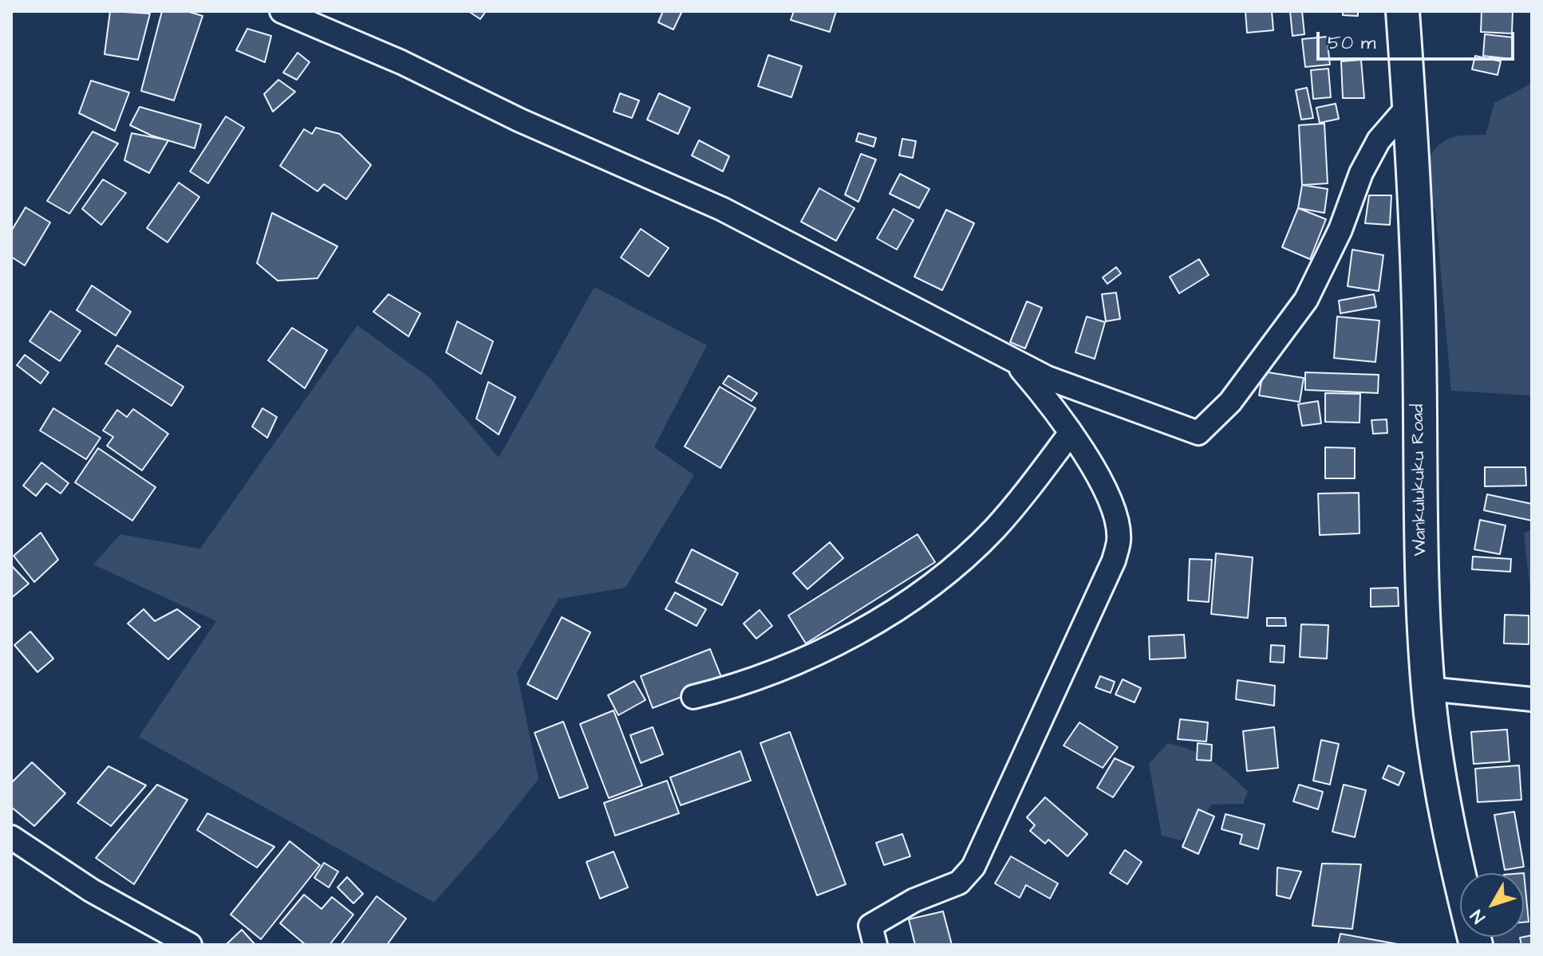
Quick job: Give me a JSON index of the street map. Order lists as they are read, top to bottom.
{
  "streets": {
    "main road": ["Wankulukuku Road"]
  },
  "scale_bar": "50 m",
  "north": "bottom left"
}
